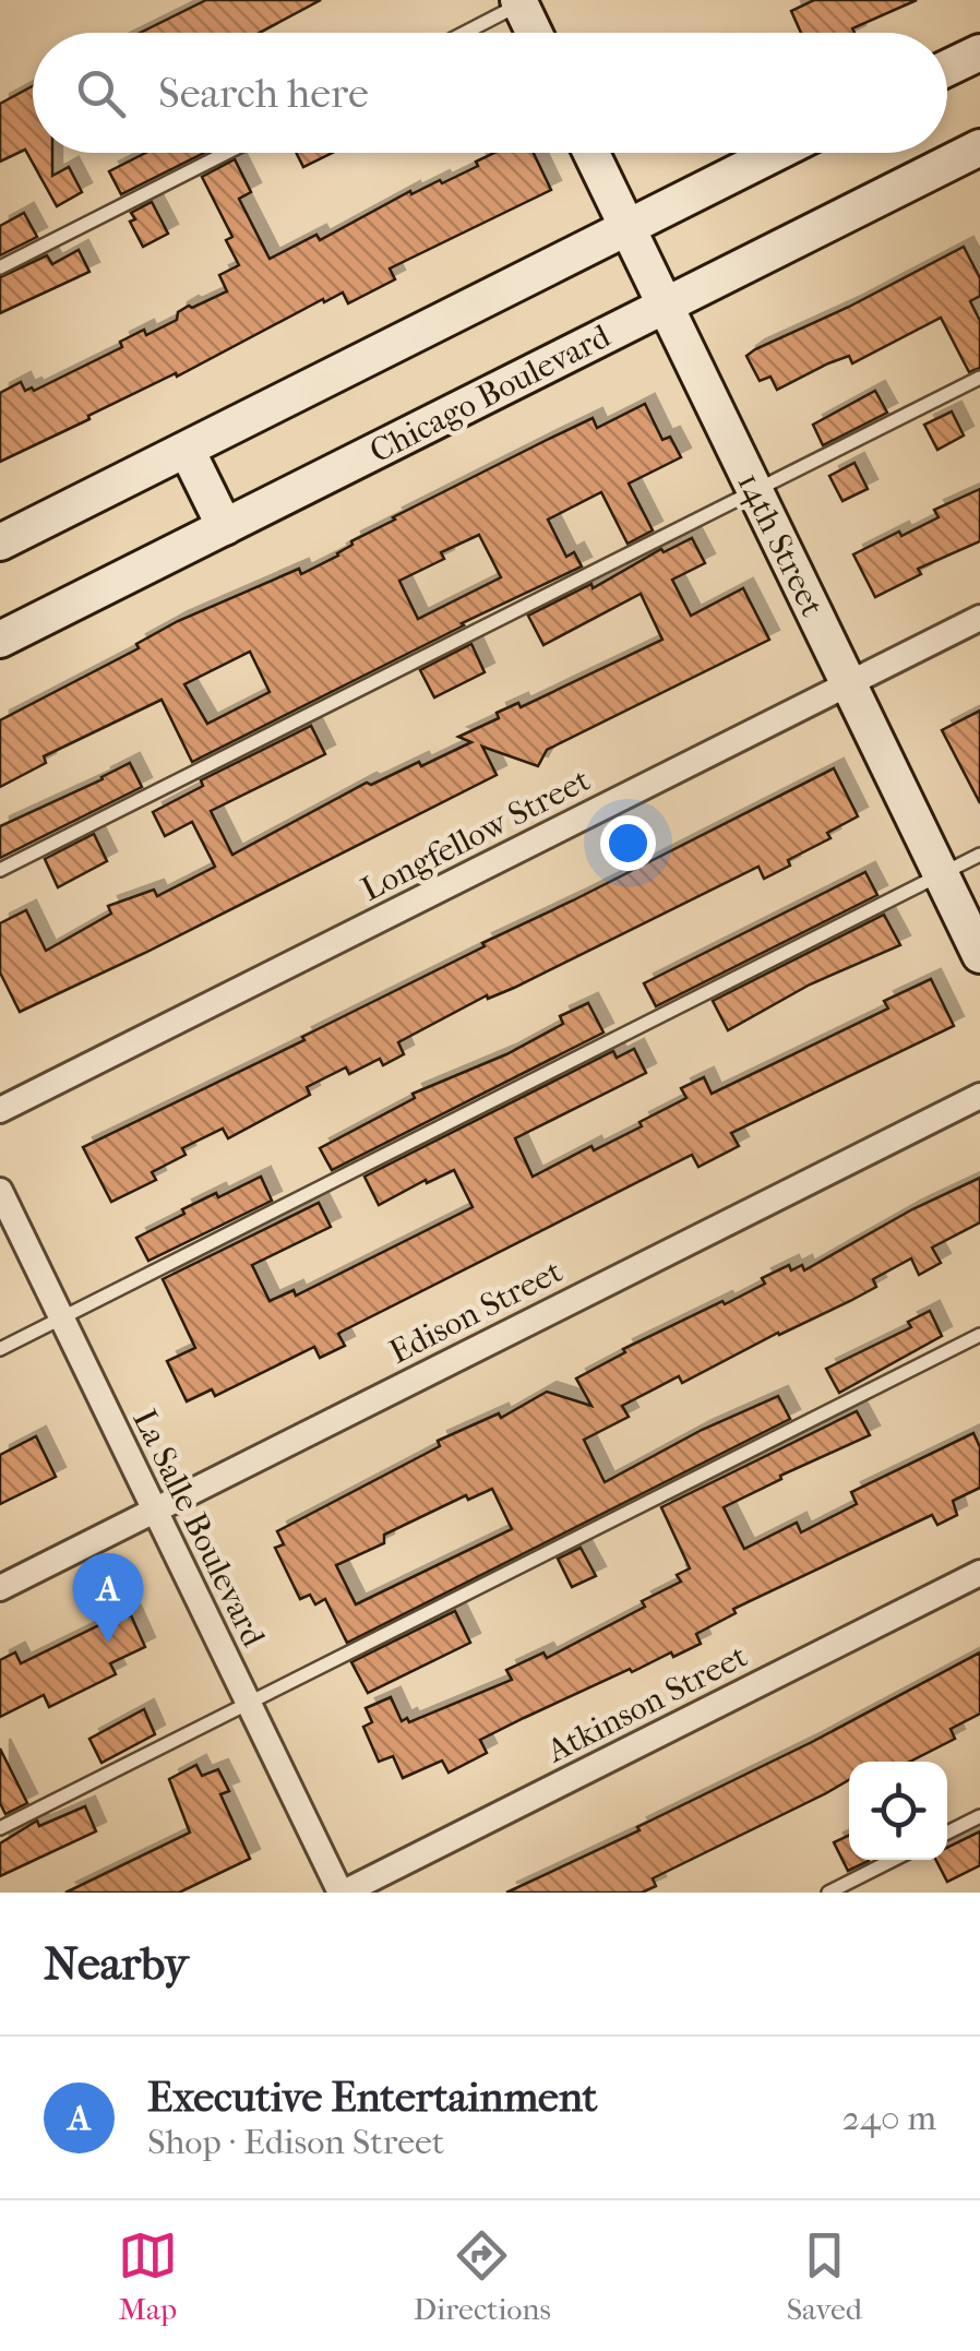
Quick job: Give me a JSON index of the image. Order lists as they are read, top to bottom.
{
  "streets": {
    "street": [
      "Chicago Boulevard",
      "14th Street",
      "Longfellow Street",
      "Edison Street",
      "La Salle Boulevard",
      "Atkinson Street"
    ]
  },
  "crossings": [
    ["Chicago Boulevard", "14th Street"],
    ["14th Street", "Longfellow Street"],
    ["Edison Street", "La Salle Boulevard"],
    ["La Salle Boulevard", "Atkinson Street"]
  ],
  "page": {
    "search": "Search here",
    "pins": "A",
    "heading": "Nearby",
    "list": [
      {
        "mark": "A",
        "name": "Executive Entertainment",
        "note": "Shop · Edison Street",
        "value": "240 m"
      }
    ],
    "nav": ["Map", "Directions", "Saved"]
  }
}
